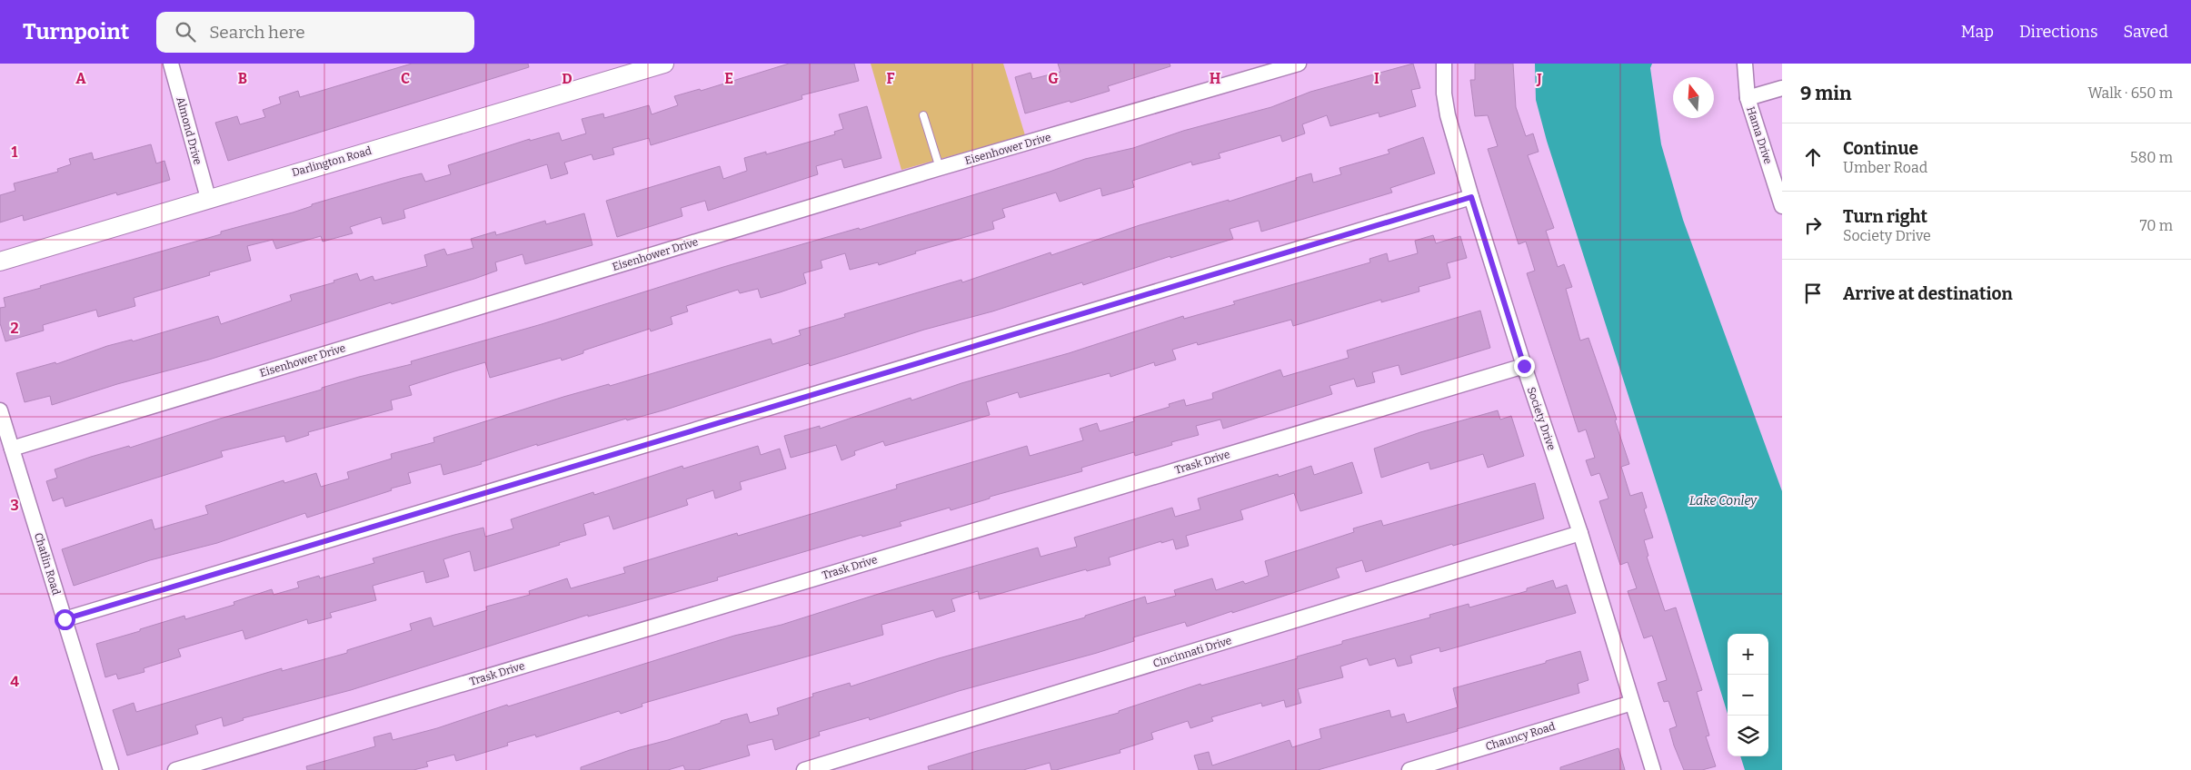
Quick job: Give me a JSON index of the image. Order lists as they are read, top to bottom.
{
  "streets": {
    "street": [
      "Almond Drive",
      "Hama Drive",
      "Eisenhower Drive",
      "Darlington Road",
      "Society Drive",
      "Trask Drive",
      "Chatlin Road",
      "Cincinnati Drive",
      "Chauncy Road"
    ]
  },
  "crossings": [
    ["Almond Drive", "Darlington Road"],
    ["Eisenhower Drive", "Chatlin Road"],
    ["Society Drive", "Trask Drive"],
    ["Society Drive", "Cincinnati Drive"],
    ["Society Drive", "Chauncy Road"]
  ],
  "water": ["Lake Conley"],
  "north": "top",
  "page": {
    "header": "Turnpoint",
    "search": "Search here",
    "nav": ["Map", "Directions", "Saved"],
    "heading": ["9 min", "Walk · 650 m"],
    "list": [
      ["Continue", "Umber Road", "580 m"],
      ["Turn right", "Society Drive", "70 m"],
      "Arrive at destination"
    ],
    "map_buttons": ["+", "−"]
  },
  "grid": {
    "columns": [
      "A",
      "B",
      "C",
      "D",
      "E",
      "F",
      "G",
      "H",
      "I",
      "J"
    ],
    "rows": [
      "1",
      "2",
      "3",
      "4"
    ]
  }
}
